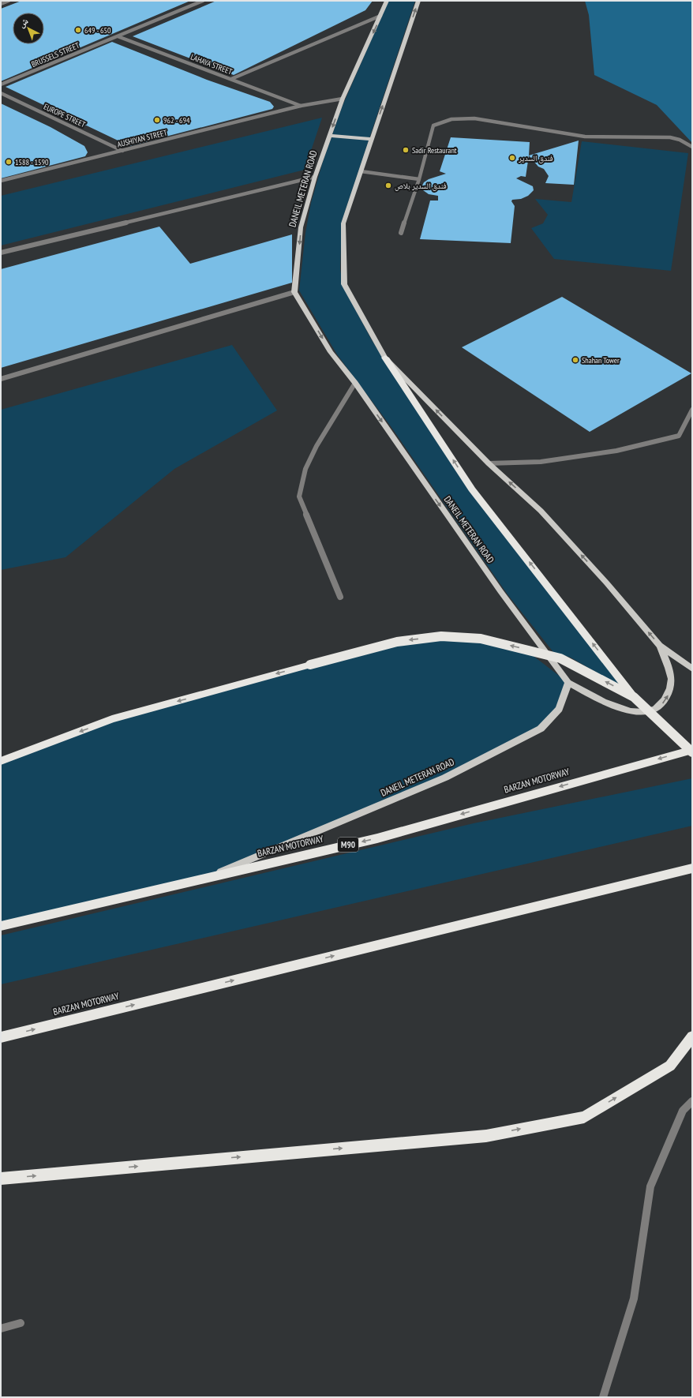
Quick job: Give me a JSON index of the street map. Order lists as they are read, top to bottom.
{
  "streets": {
    "highway": ["BARZAN MOTORWAY", "M90"],
    "main road": ["DANEIL METERAN ROAD"],
    "street": [
      "BRUSSELS STREET",
      "LAHAYA STREET",
      "EUROPE STREET",
      "AUSHIYAN STREET"
    ]
  },
  "crossings": [
    ["BRUSSELS STREET", "LAHAYA STREET"],
    ["LAHAYA STREET", "AUSHIYAN STREET"],
    ["EUROPE STREET", "AUSHIYAN STREET"],
    ["AUSHIYAN STREET", "DANEIL METERAN ROAD"],
    ["DANEIL METERAN ROAD", "BARZAN MOTORWAY"]
  ],
  "one_way": ["DANEIL METERAN ROAD"],
  "places": [
    "649 - 650",
    "962 - 694",
    "Sadir Restaurant",
    "فندق السدير",
    "1588 - 1590",
    "فندق السدير بلاص",
    "Shahan Tower"
  ],
  "north": "top left"
}
